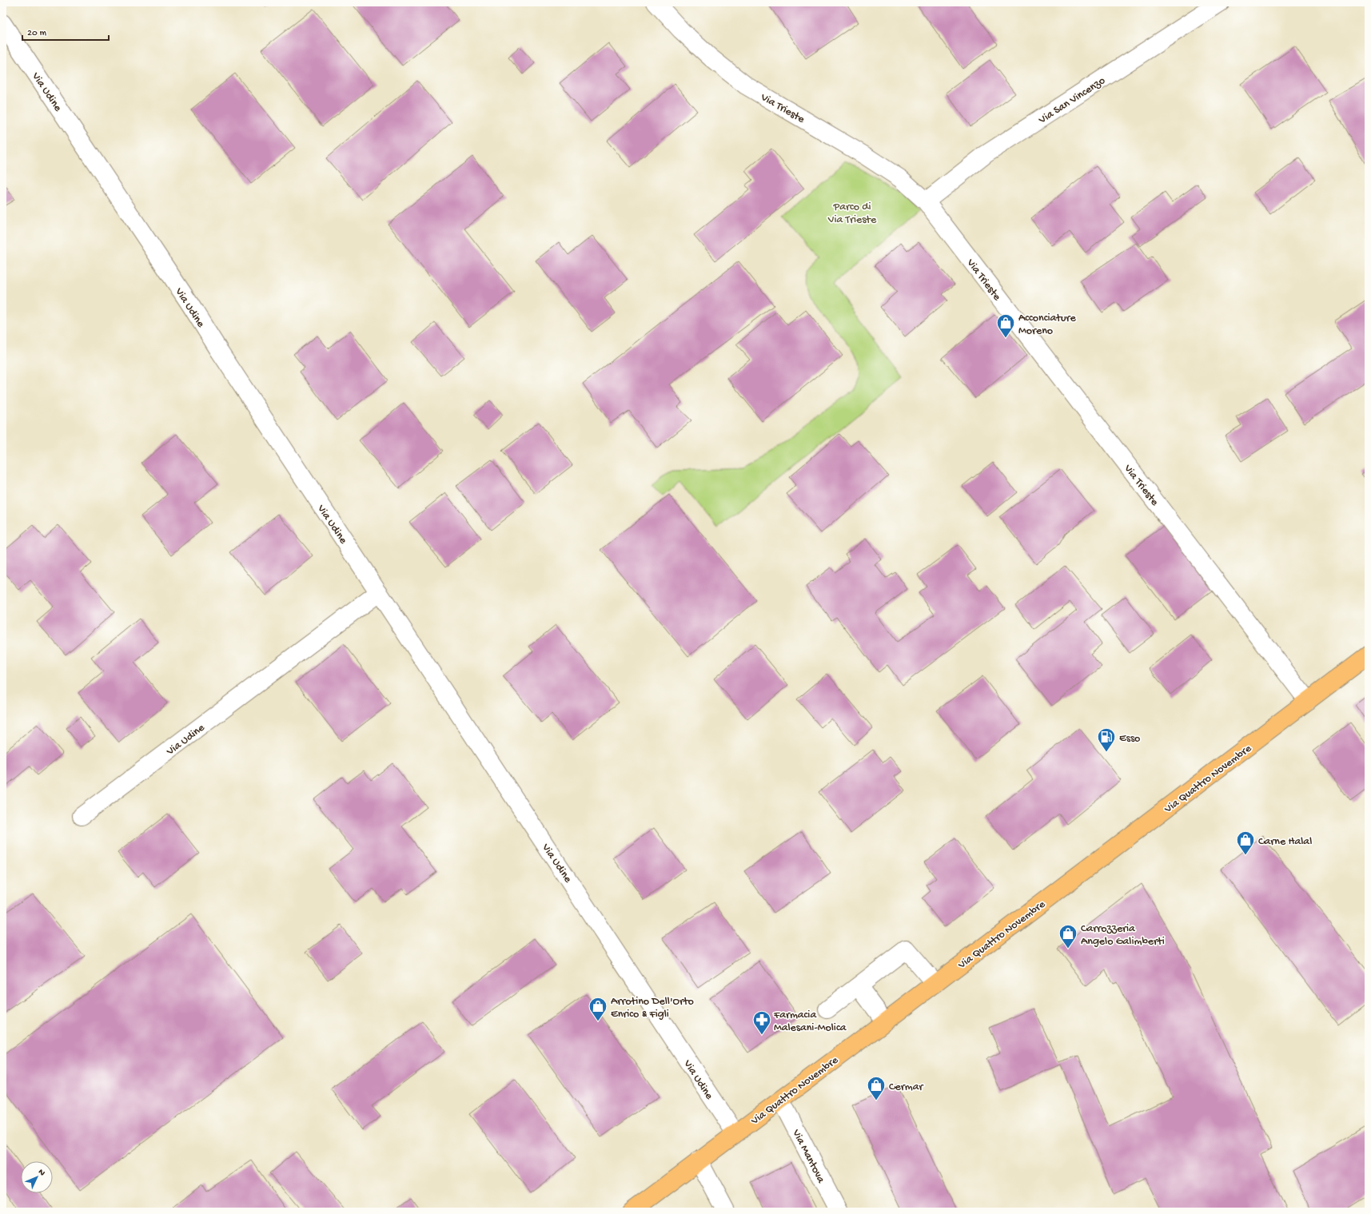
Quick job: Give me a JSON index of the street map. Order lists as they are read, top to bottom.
{
  "streets": {
    "main road": ["Via Quattro Novembre"],
    "street": [
      "Via Udine",
      "Via San Vincenzo",
      "Via Trieste",
      "Via Mantova"
    ]
  },
  "crossings": [
    ["Via Udine", "Via Quattro Novembre"],
    ["Via San Vincenzo", "Via Trieste"],
    ["Via Trieste", "Via Quattro Novembre"],
    ["Via Quattro Novembre", "Via Mantova"]
  ],
  "parks": ["Parco di Via Trieste"],
  "places": {
    "shop": [
      "Acconciature Moreno",
      "Carne Halal",
      "Carrozzeria Angelo Galimberti",
      "Arrotino Dell'Orto Enrico & Figli",
      "Cermar"
    ],
    "fuel station": ["Esso"],
    "pharmacy": ["Farmacia Malesani-Molica"]
  },
  "scale_bar": "20 m",
  "north": "top right"
}
